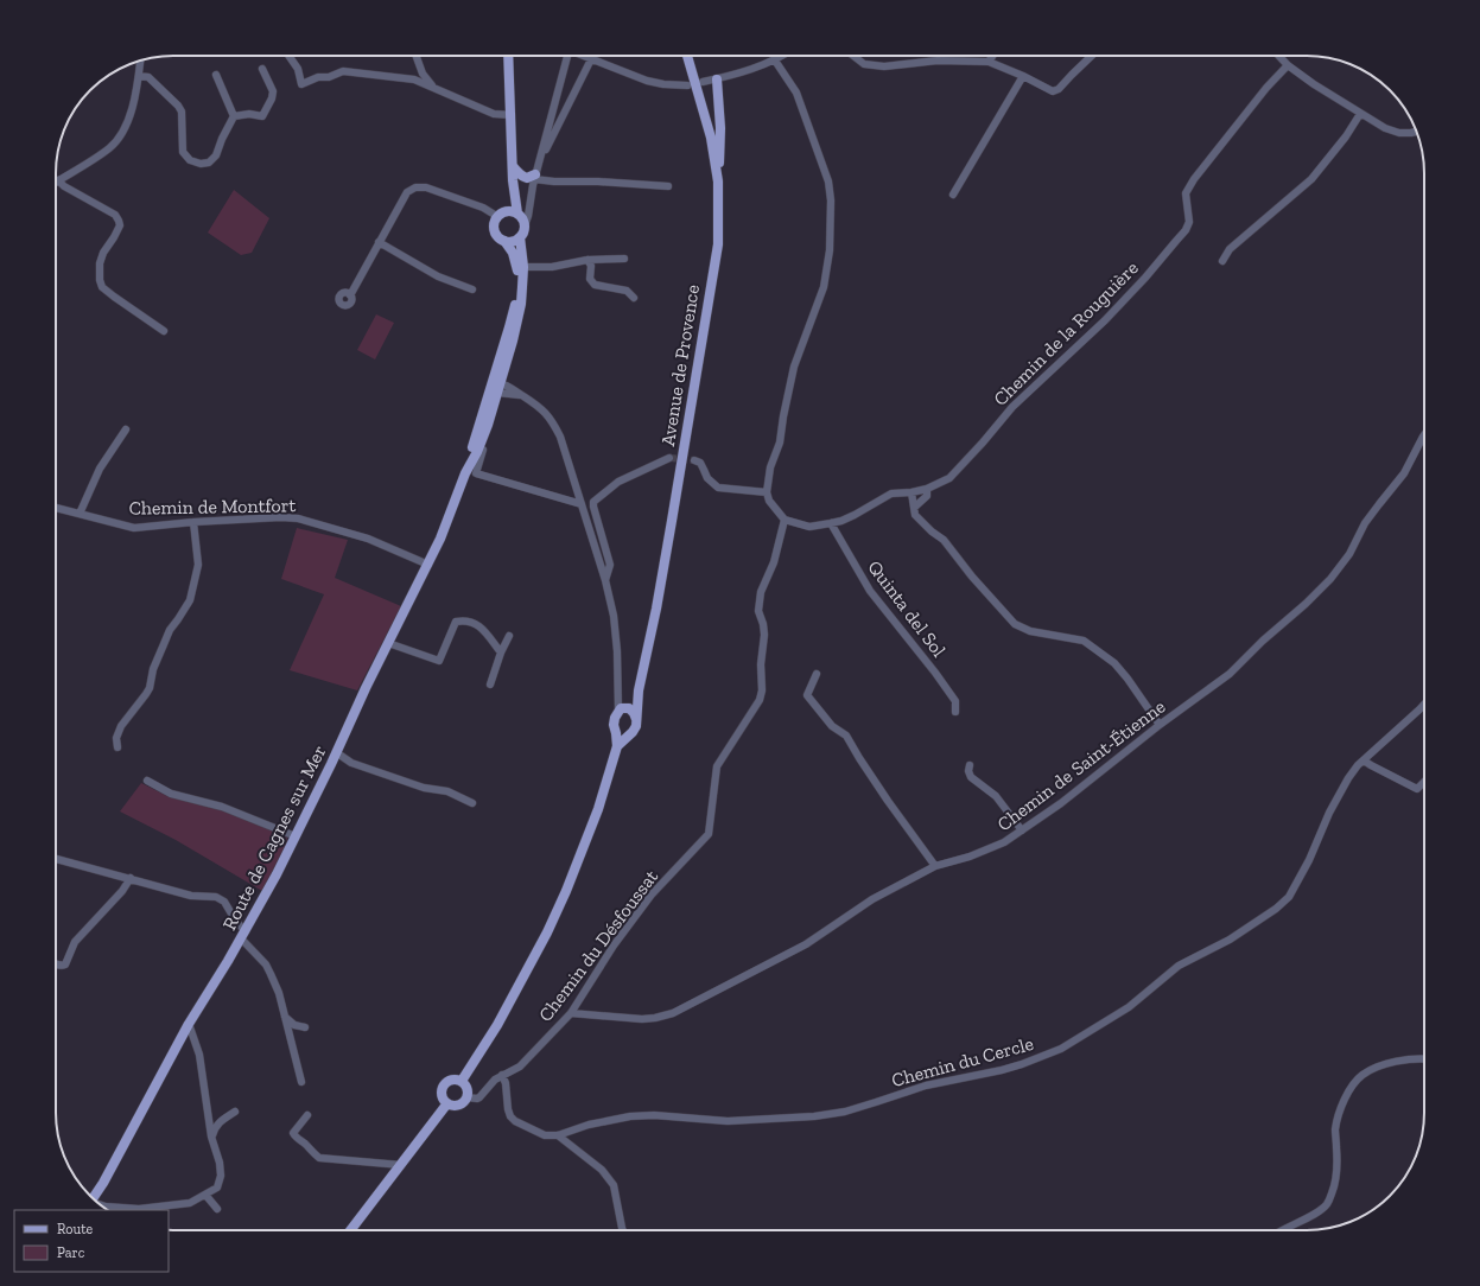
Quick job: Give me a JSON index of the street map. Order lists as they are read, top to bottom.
{
  "streets": {
    "main road": ["Avenue de Provence", "Route de Cagnes sur Mer"],
    "street": [
      "Chemin de la Rouguière",
      "Chemin de Montfort",
      "Quinta del Sol",
      "Chemin de Saint-Étienne",
      "Chemin du Désfoussat",
      "Chemin du Cercle"
    ]
  },
  "crossings": [
    ["Chemin de la Rouguière", "Quinta del Sol"],
    ["Chemin de la Rouguière", "Chemin du Désfoussat"],
    ["Chemin de Montfort", "Route de Cagnes sur Mer"],
    ["Chemin de Saint-Étienne", "Chemin du Désfoussat"]
  ],
  "legend": ["Route", "Parc"]
}
